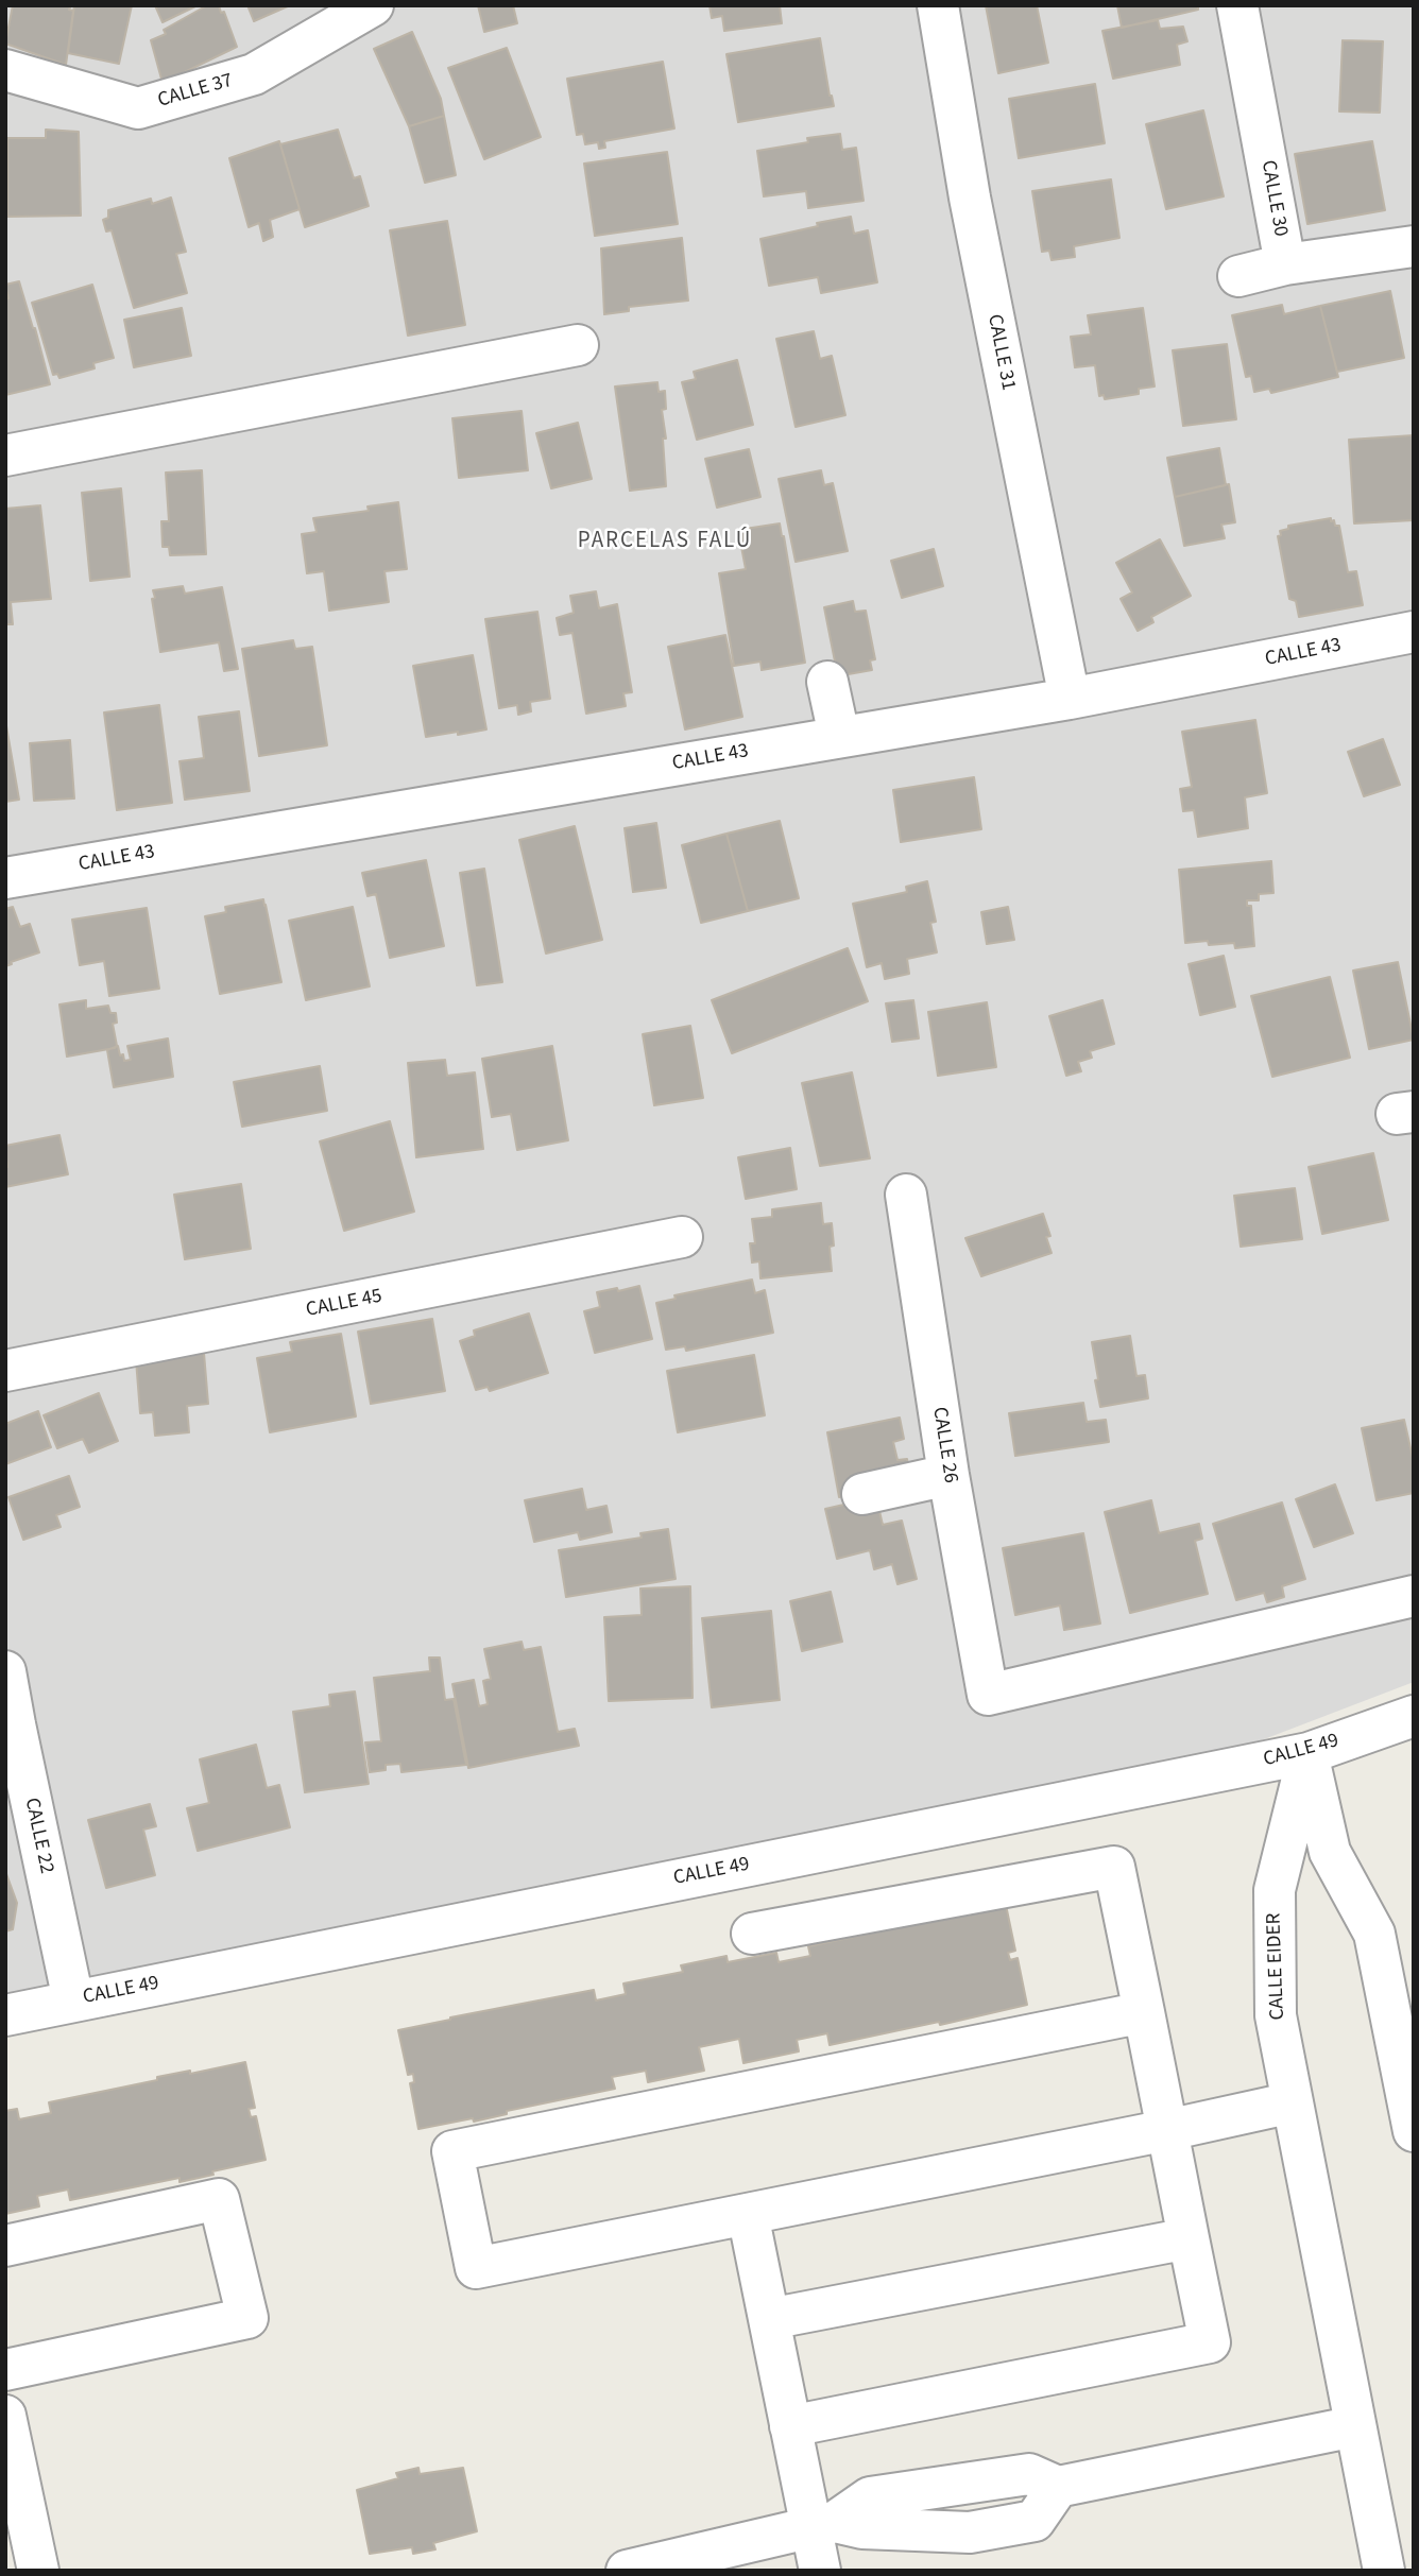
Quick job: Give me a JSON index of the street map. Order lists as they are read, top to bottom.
{
  "streets": {
    "street": [
      "CALLE 37",
      "CALLE 30",
      "CALLE 31",
      "CALLE 43",
      "CALLE 45",
      "CALLE 26",
      "CALLE 49",
      "CALLE 22",
      "CALLE EIDER"
    ]
  },
  "crossings": [
    ["CALLE 31", "CALLE 43"],
    ["CALLE 49", "CALLE 22"],
    ["CALLE 49", "CALLE EIDER"]
  ],
  "districts": ["PARCELAS FALÚ"]
}
